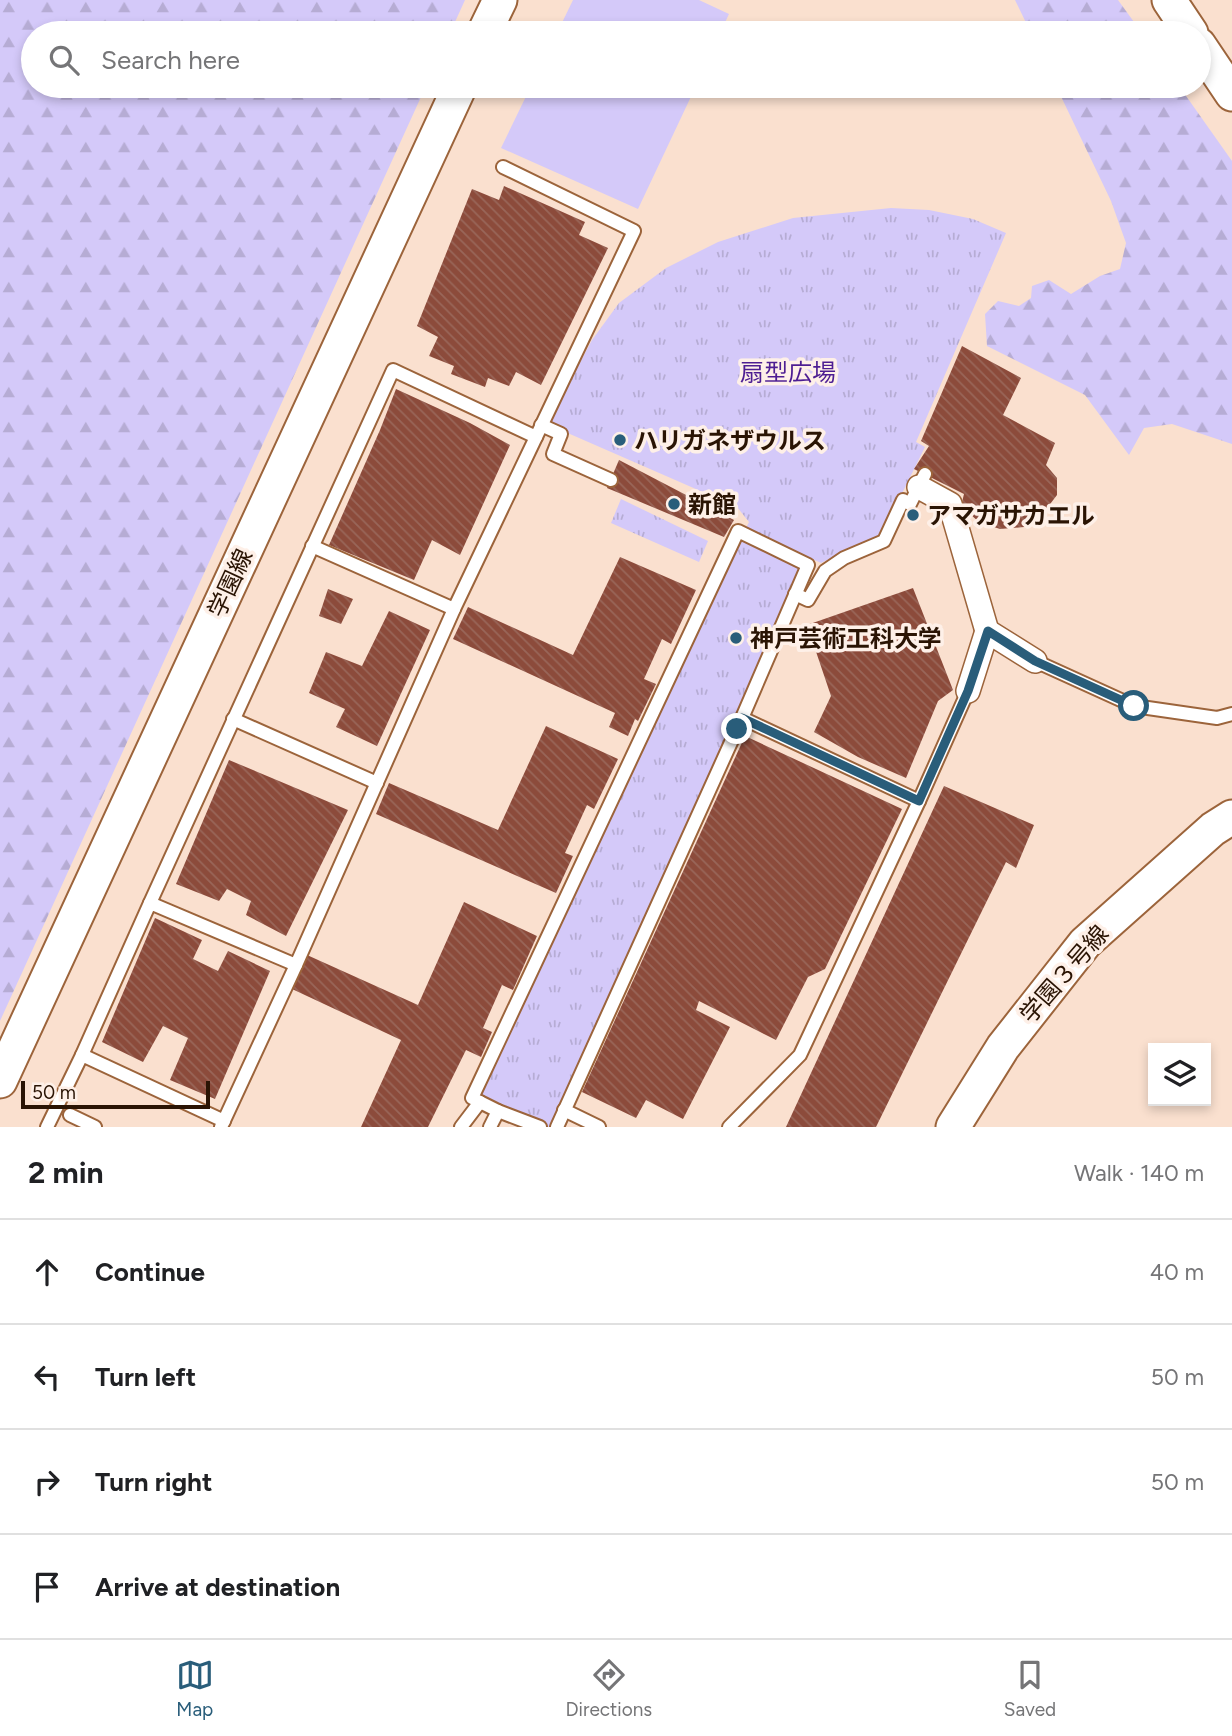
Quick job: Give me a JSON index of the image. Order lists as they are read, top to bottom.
{
  "streets": {
    "street": ["学園線", "学園３号線"]
  },
  "parks": ["扇型広場"],
  "places": [
    "ハリガネザウルス",
    "新館",
    "アマガサカエル",
    "神戸芸術工科大学"
  ],
  "scale_bar": "50 m",
  "page": {
    "search": "Search here",
    "scale": "50 m",
    "heading": ["2 min", "Walk · 140 m"],
    "list": [
      ["Continue", "40 m"],
      ["Turn left", "50 m"],
      ["Turn right", "50 m"],
      "Arrive at destination"
    ],
    "nav": ["Map", "Directions", "Saved"]
  }
}
